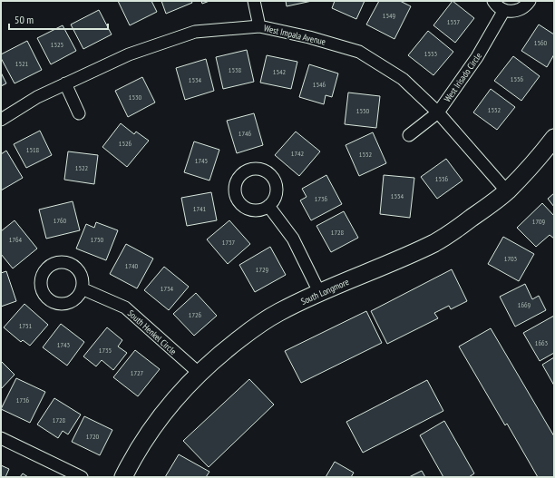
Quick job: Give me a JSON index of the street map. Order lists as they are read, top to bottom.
{
  "streets": {
    "street": [
      "West Impala Avenue",
      "West Irisado Circle",
      "South Longmore",
      "South Henkel Circle"
    ]
  },
  "crossings": [
    ["West Impala Avenue", "West Irisado Circle"],
    ["West Impala Avenue", "South Longmore"],
    ["South Longmore", "South Henkel Circle"]
  ],
  "house_numbers": [
    "1549",
    "1557",
    "1560",
    "1525",
    "1553",
    "1521",
    "1538",
    "1542",
    "1556",
    "1534",
    "1546",
    "1530",
    "1552",
    "1550",
    "1746",
    "1526",
    "1518",
    "1742",
    "1552",
    "1745",
    "1522",
    "1556",
    "1554",
    "1736",
    "1741",
    "1760",
    "1709",
    "1728",
    "1764",
    "1750",
    "1737",
    "1703",
    "1740",
    "1729",
    "1734",
    "1669",
    "1726",
    "1751",
    "1663",
    "1743",
    "1735",
    "1727",
    "1736",
    "1728",
    "1720"
  ],
  "scale_bar": "50 m"
}
